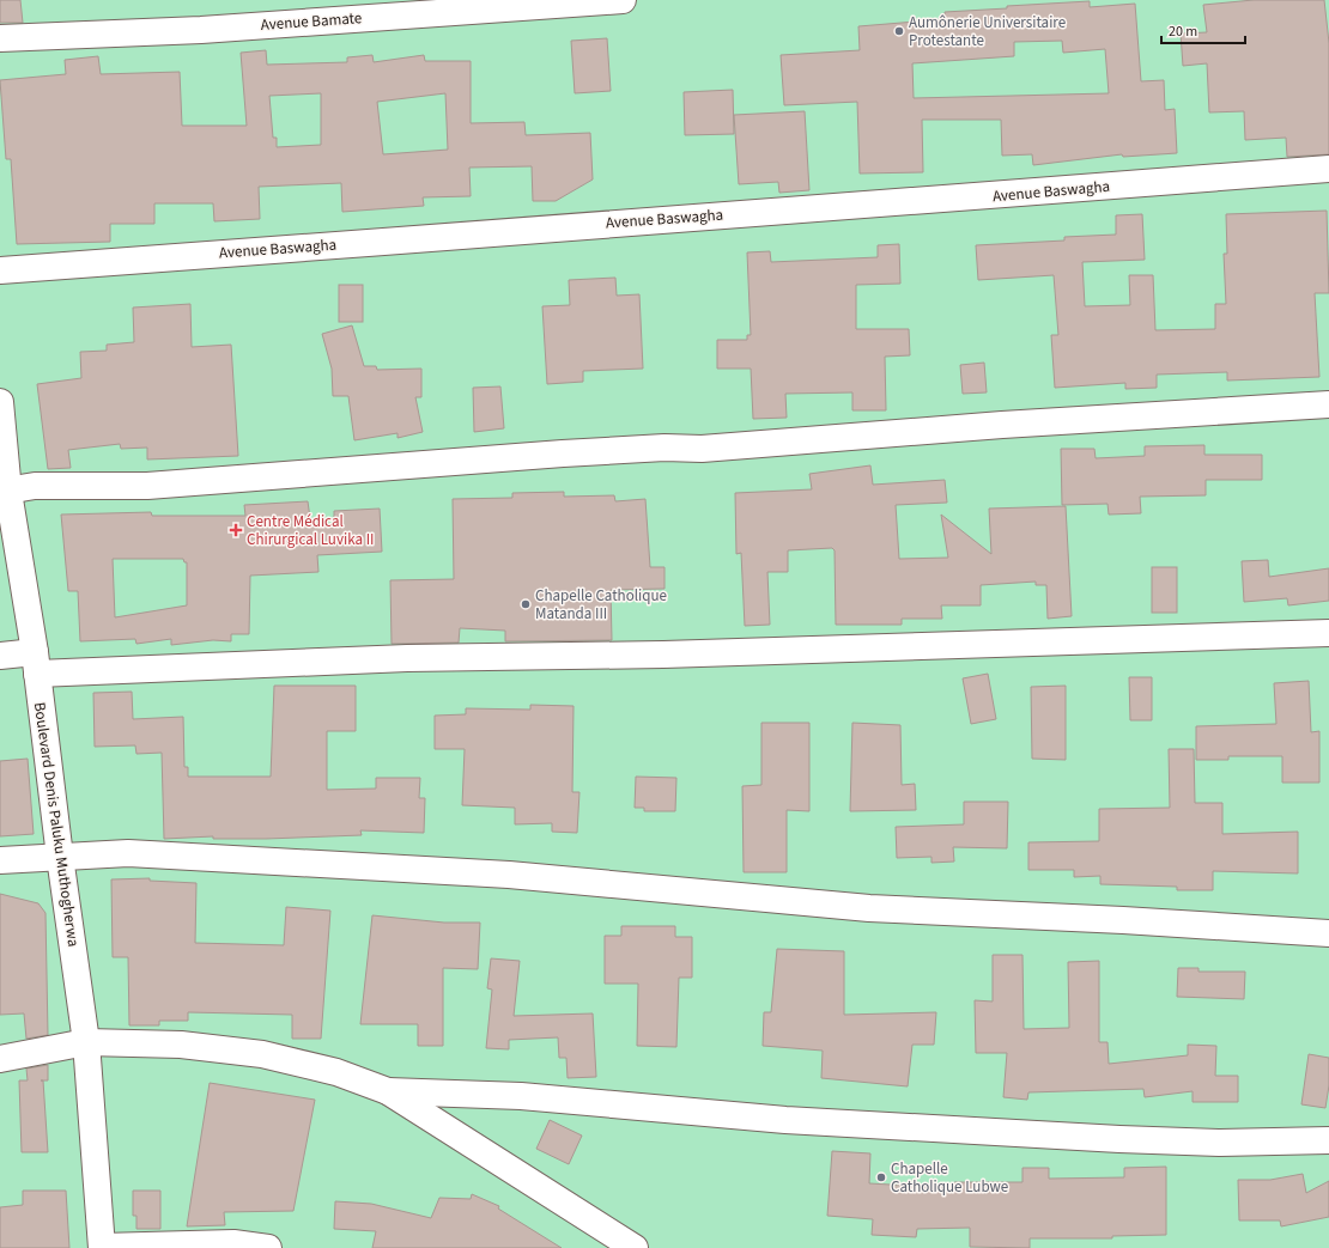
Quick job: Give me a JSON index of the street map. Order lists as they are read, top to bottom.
{
  "streets": {
    "street": ["Avenue Bamate", "Avenue Baswagha", "Boulevard Denis Paluku Muthogherwa"]
  },
  "places": {
    "other": ["Aumônerie Universitaire Protestante", "Chapelle Catholique Matanda III", "Chapelle Catholique Lubwe"],
    "health": ["Centre Médical Chirurgical Luvika II"]
  },
  "scale_bar": "20 m"
}
